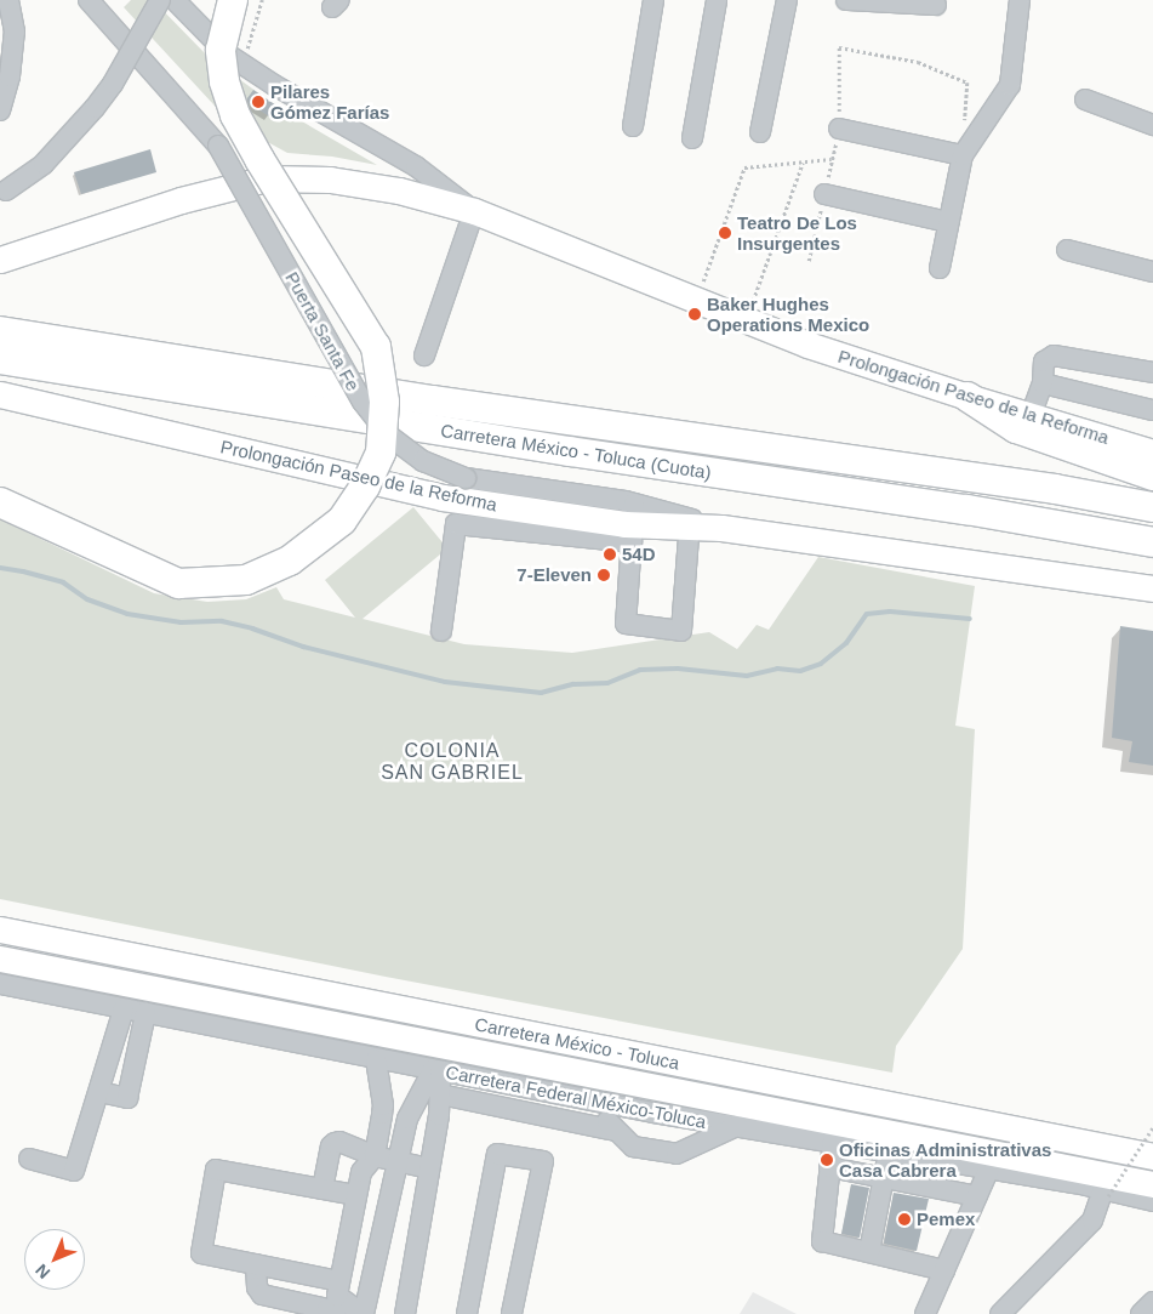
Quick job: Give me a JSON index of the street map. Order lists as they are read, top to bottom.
{
  "streets": {
    "highway": ["Carretera México - Toluca (Cuota)"],
    "main road": ["Prolongación Paseo de la Reforma", "Carretera México - Toluca"],
    "street": ["Puerta Santa Fe", "Carretera Federal México-Toluca"]
  },
  "crossings": [
    ["Puerta Santa Fe", "Prolongación Paseo de la Reforma"],
    ["Carretera México - Toluca", "Carretera Federal México-Toluca"]
  ],
  "districts": ["COLONIA SAN GABRIEL"],
  "places": [
    "Pilares Gómez Farías",
    "Teatro De Los Insurgentes",
    "Baker Hughes Operations Mexico",
    "54D",
    "7-Eleven",
    "Oficinas Administrativas Casa Cabrera",
    "Pemex"
  ],
  "north": "bottom left"
}
